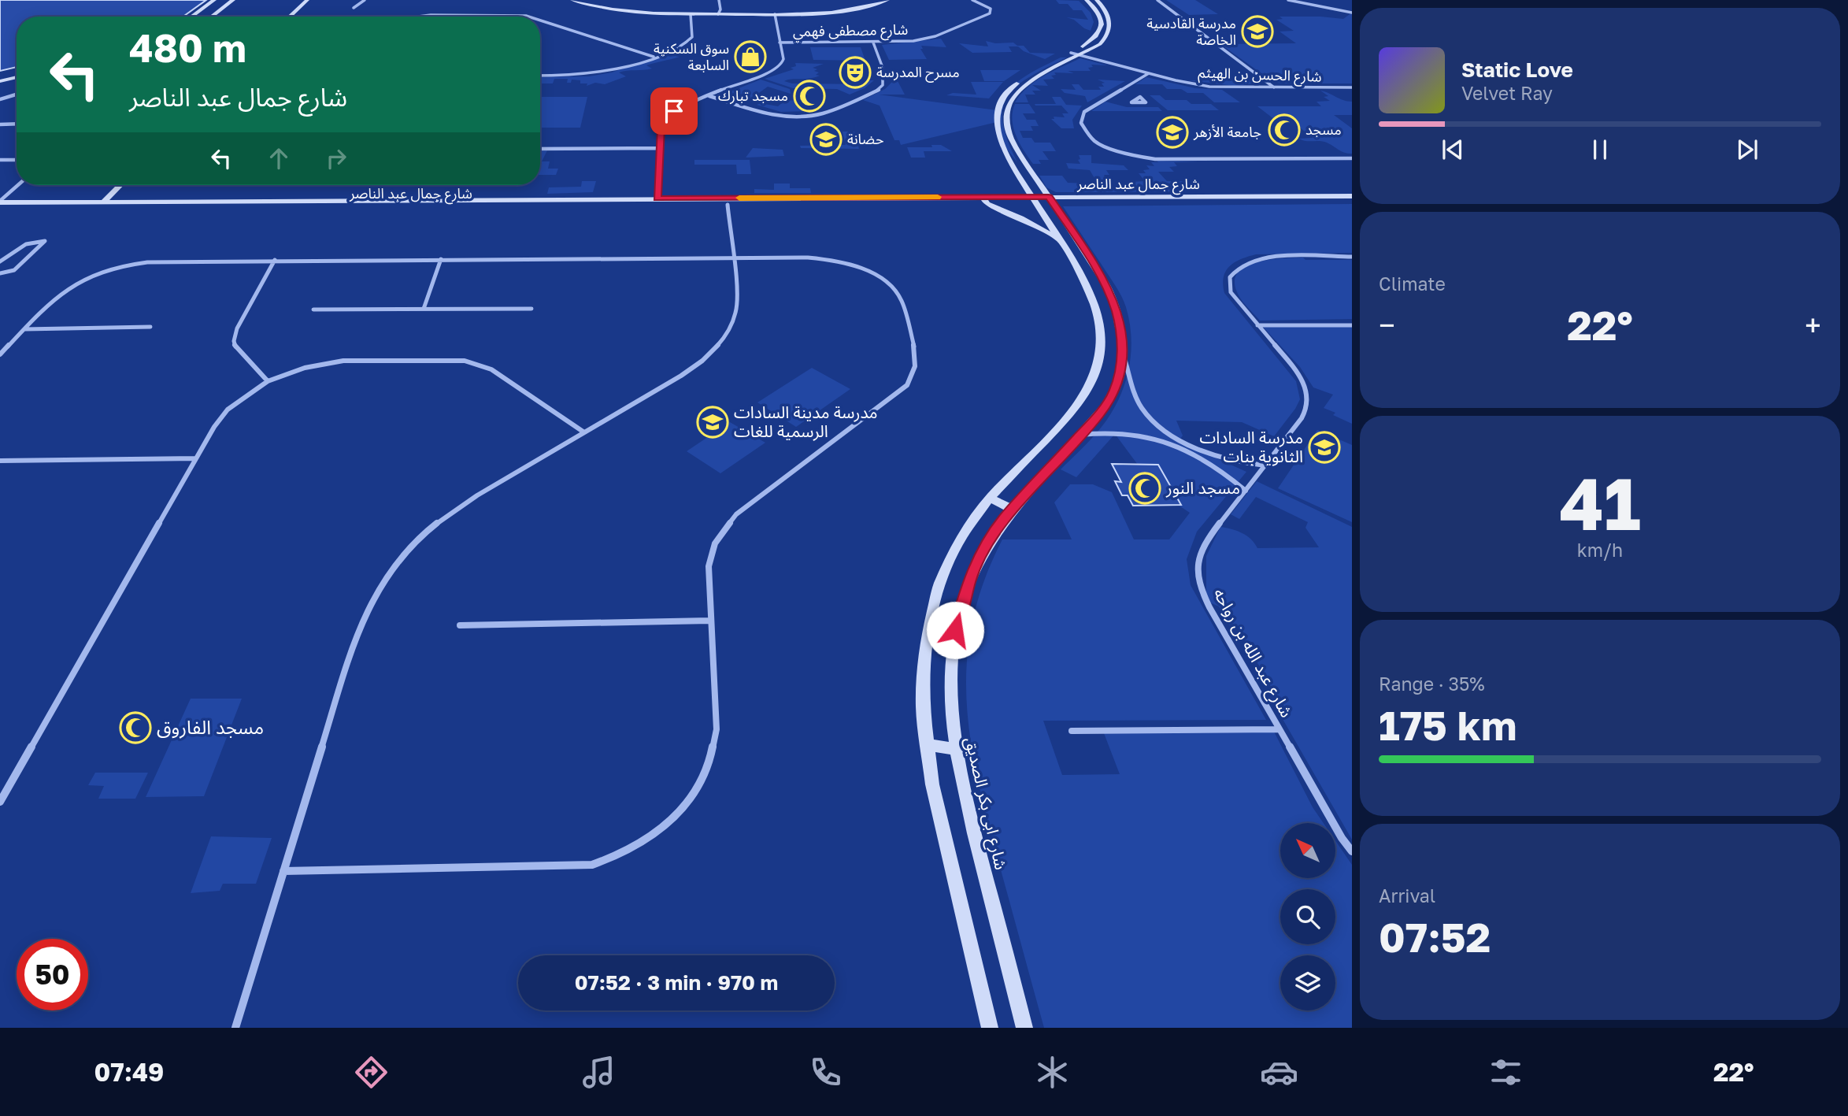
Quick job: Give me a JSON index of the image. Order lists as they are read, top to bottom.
{
  "streets": {
    "main road": ["شارع جمال عبد الناصر", "شارع ابى بكر الصديق"],
    "street": ["شارع مصطفى فهمي", "شارع الحسن بن الهيثم", "شارع عبد الله بن رواحه"]
  },
  "crossings": [
    ["شارع الحسن بن الهيثم", "شارع ابى بكر الصديق"],
    ["شارع جمال عبد الناصر", "شارع ابى بكر الصديق"]
  ],
  "places": {
    "school or university": [
      "مدرسة القادسية الخاصة",
      "جامعة الأزهر",
      "حضانة",
      "مدرسة مدينة السادات الرسمية للغات",
      "مدرسة السادات الثانوية بنات"
    ],
    "shop": ["سوق السكنية السابعة"],
    "theatre": ["مسرح المدرسة"],
    "mosque": [
      "مسجد تبارك",
      "مسجد",
      "مسجد النور",
      "مسجد الفاروق"
    ]
  },
  "north": "top left",
  "page": {
    "turn": ["480 m", "شارع جمال عبد الناصر"],
    "song": ["Static Love", "Velvet Ray"],
    "tile": [
      "Climate",
      ["41", "km/h"],
      ["Range · 35%", "175 km"],
      ["Arrival", "07:52"]
    ],
    "heat": ["−", "22°", "+"],
    "limit": "50",
    "trip": "07:52 · 3 min · 970 m",
    "tabs": ["07:49", "22°"]
  }
}
